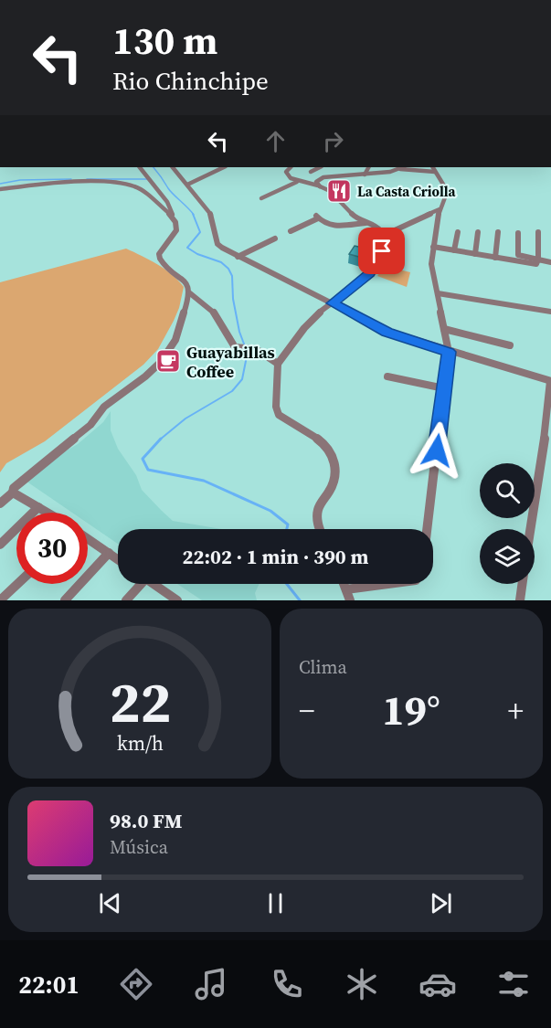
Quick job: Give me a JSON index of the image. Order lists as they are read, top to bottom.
{
  "places": {
    "restaurant": ["La Casta Criolla"],
    "cafe": ["Guayabillas Coffee"]
  },
  "page": {
    "turn": ["130 m", "Rio Chinchipe"],
    "limit": "30",
    "trip": "22:02 · 1 min · 390 m",
    "tile": "Clima",
    "heat": ["−", "19°", "+"],
    "song": ["98.0 FM", "Música"],
    "tabs": "22:01",
    "gauge": ["22", "km/h"]
  }
}
